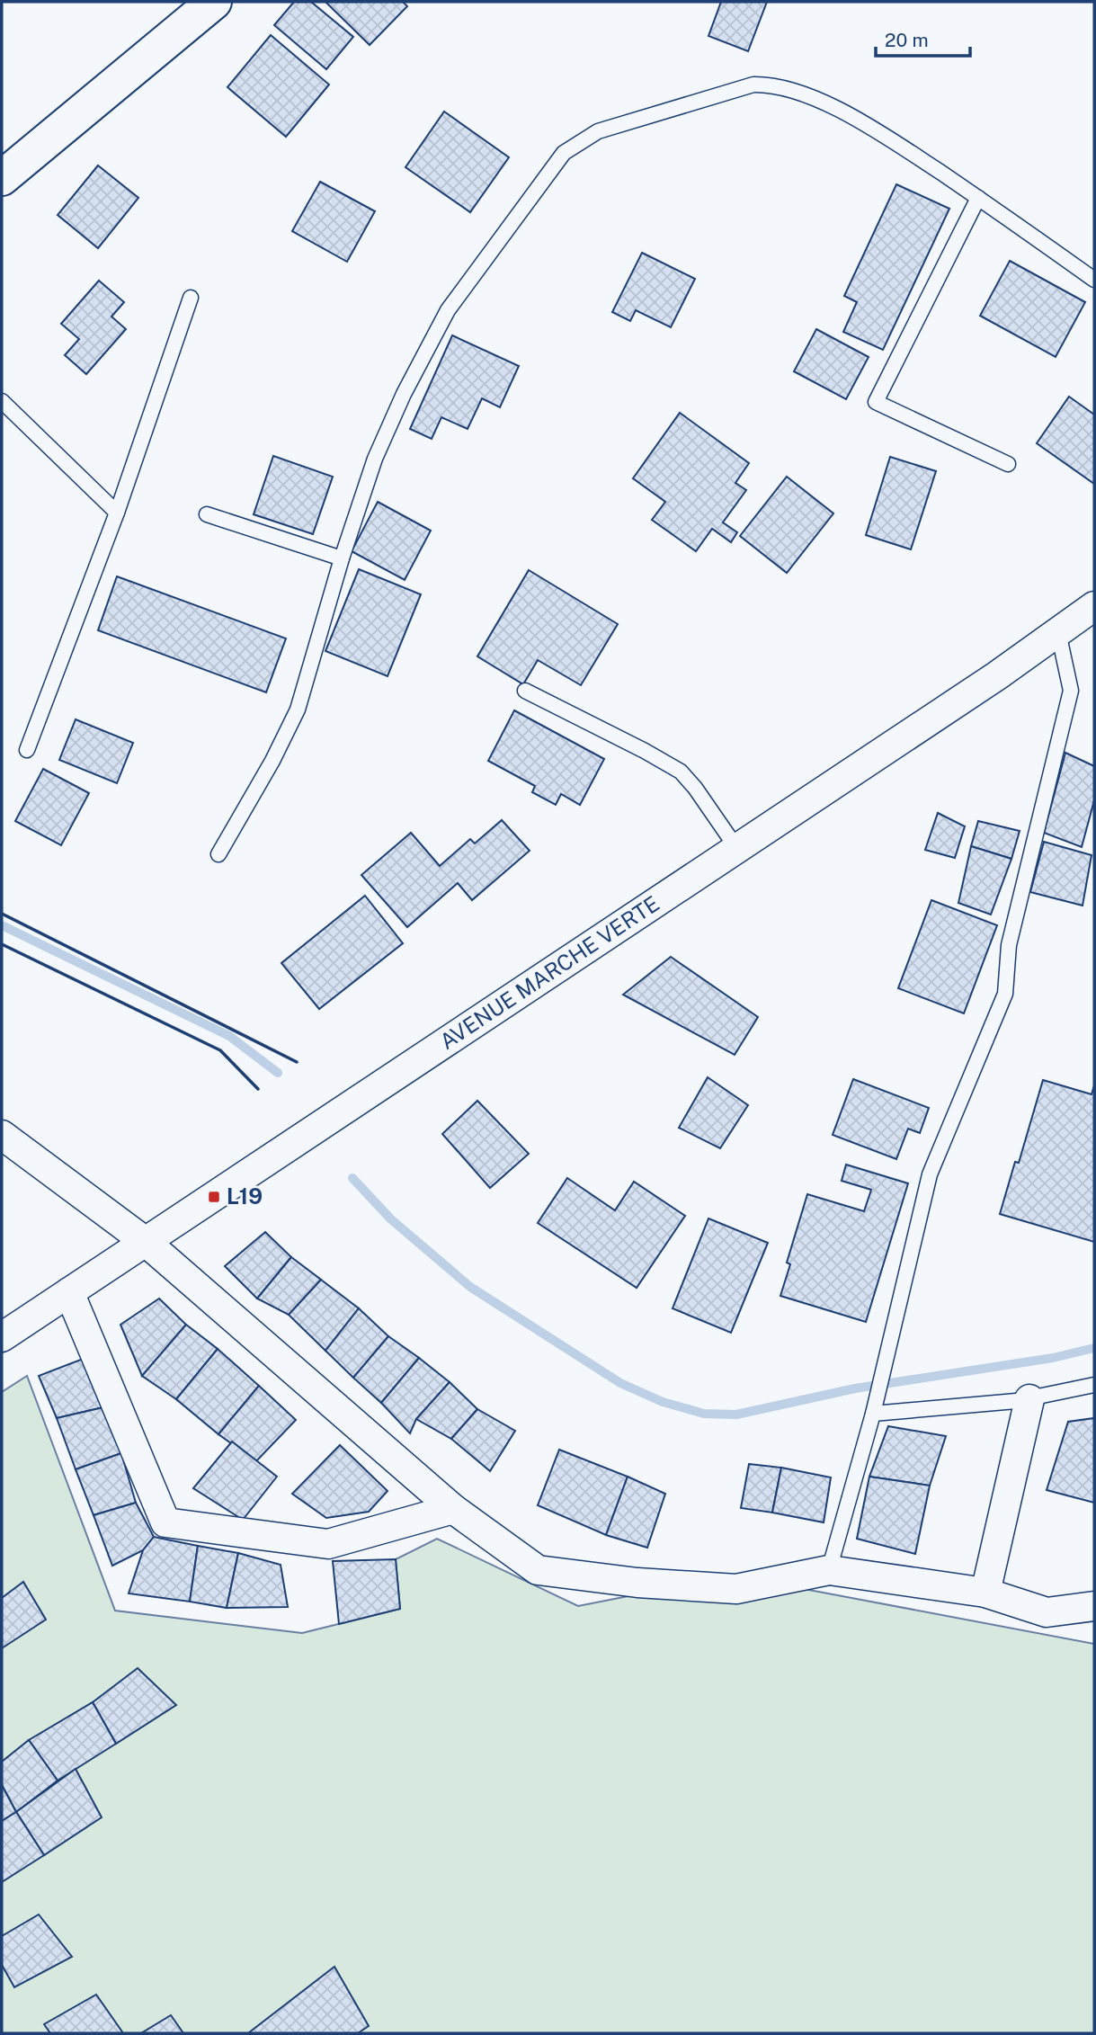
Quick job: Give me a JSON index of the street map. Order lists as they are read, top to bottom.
{
  "streets": {
    "street": ["AVENUE MARCHE VERTE"]
  },
  "places": {
    "transit": ["L19"]
  },
  "scale_bar": "20 m"
}
